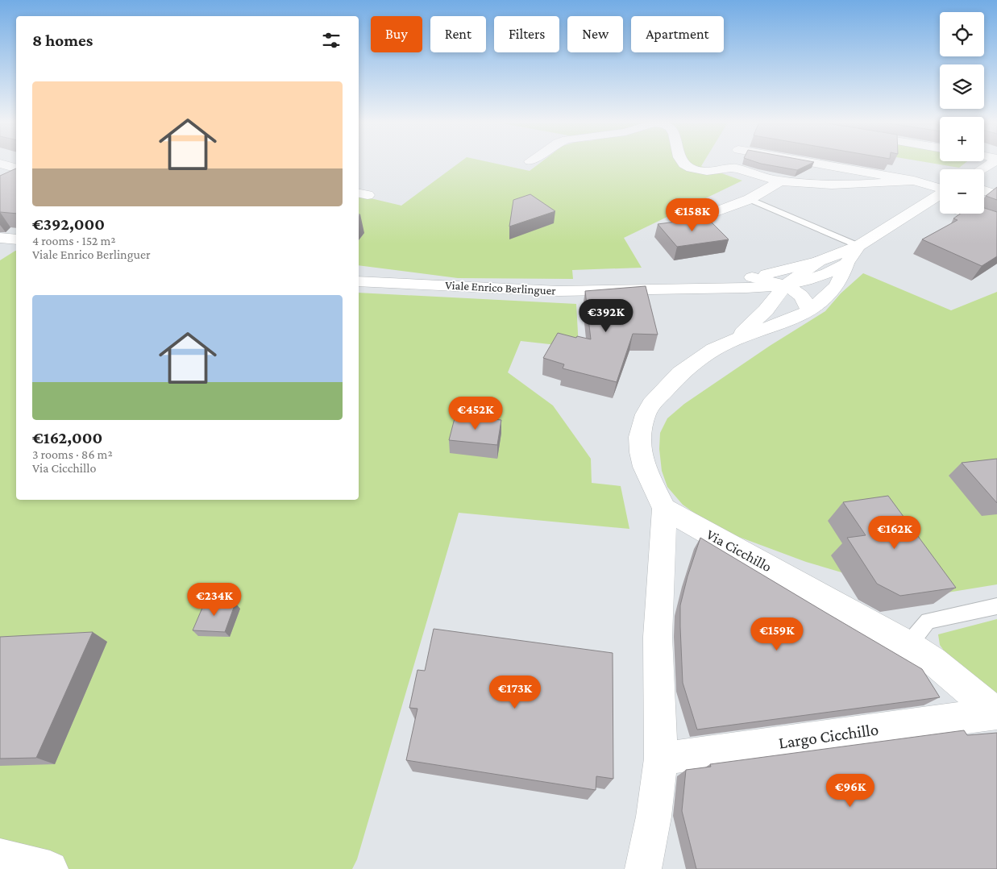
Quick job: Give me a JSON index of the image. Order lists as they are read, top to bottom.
{
  "streets": {
    "street": ["Viale Enrico Berlinguer", "Via Cicchillo", "Largo Cicchillo"]
  },
  "crossings": [
    ["Via Cicchillo", "Largo Cicchillo"]
  ],
  "page": {
    "map_buttons": ["+", "−"],
    "chip": [
      "Buy",
      "Rent",
      "Filters",
      "New",
      "Apartment"
    ],
    "heading": "8 homes",
    "list": [
      {
        "name": "€392,000",
        "note": "4 rooms · 152 m² · Viale Enrico Berlinguer"
      },
      {
        "name": "€162,000",
        "note": "3 rooms · 86 m² · Via Cicchillo"
      }
    ],
    "price": [
      "€158K",
      "€392K",
      "€452K",
      "€162K",
      "€234K",
      "€159K",
      "€173K",
      "€96K"
    ]
  }
}
